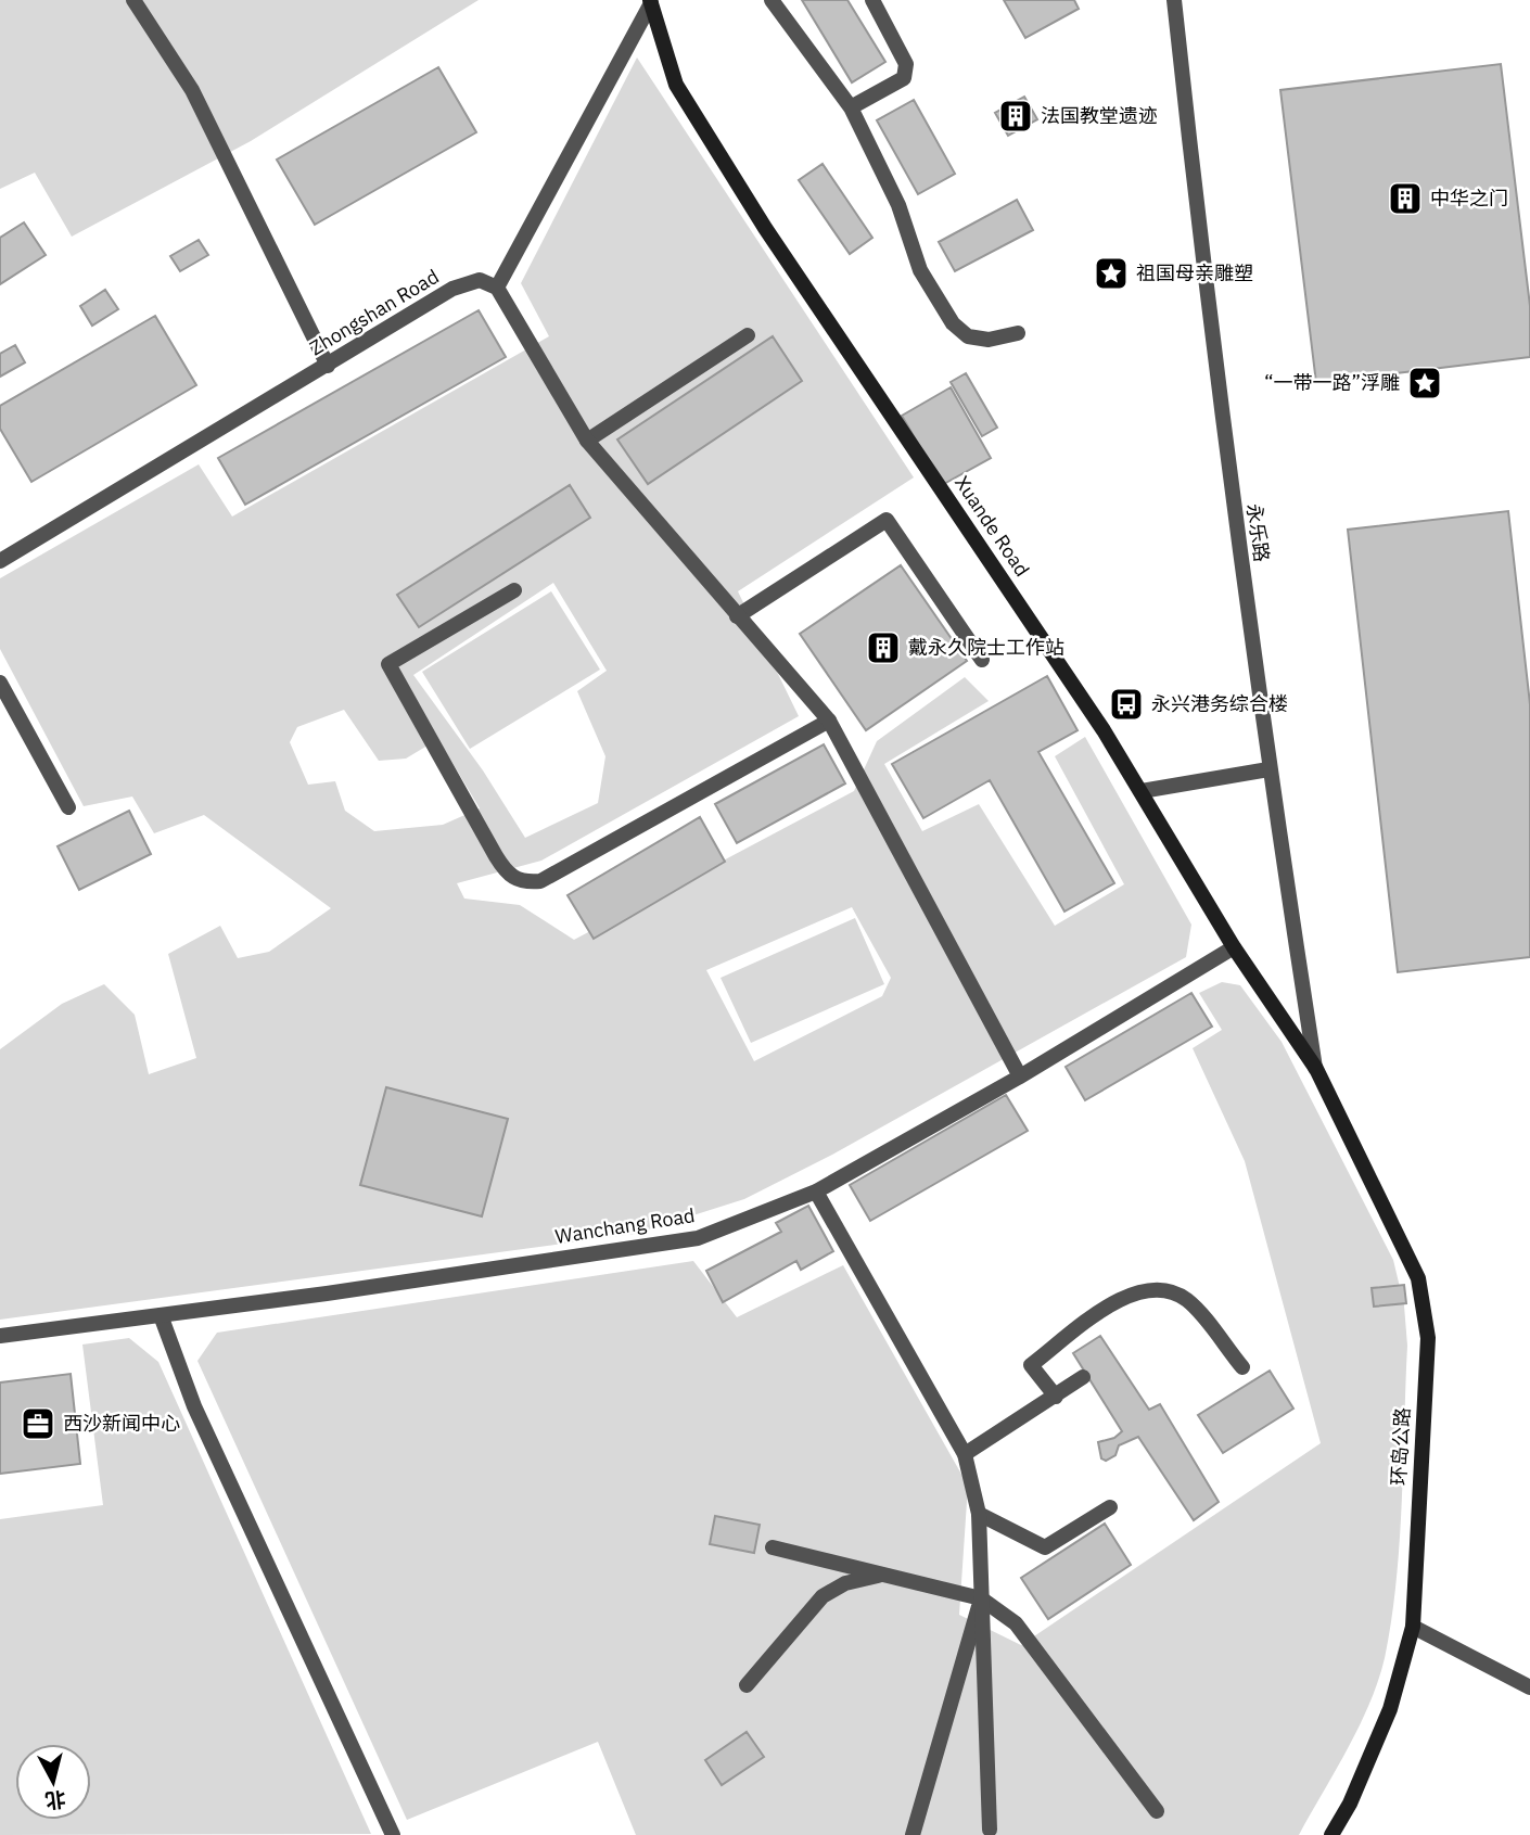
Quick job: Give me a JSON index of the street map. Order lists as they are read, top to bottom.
{
  "streets": {
    "street": [
      "Zhongshan Road",
      "Xuande Road",
      "永乐路",
      "Wanchang Road",
      "环岛公路"
    ]
  },
  "crossings": [
    ["Xuande Road", "永乐路"],
    ["Xuande Road", "Wanchang Road"],
    ["Xuande Road", "环岛公路"],
    ["永乐路", "环岛公路"]
  ],
  "places": {
    "building": ["法国教堂遗迹", "中华之门", "戴永久院士工作站"],
    "place": ["祖国母亲雕塑", "“一带一路”浮雕"],
    "bus stop": ["永兴港务综合楼"],
    "office": ["西沙新闻中心"]
  },
  "north": "bottom"
}
